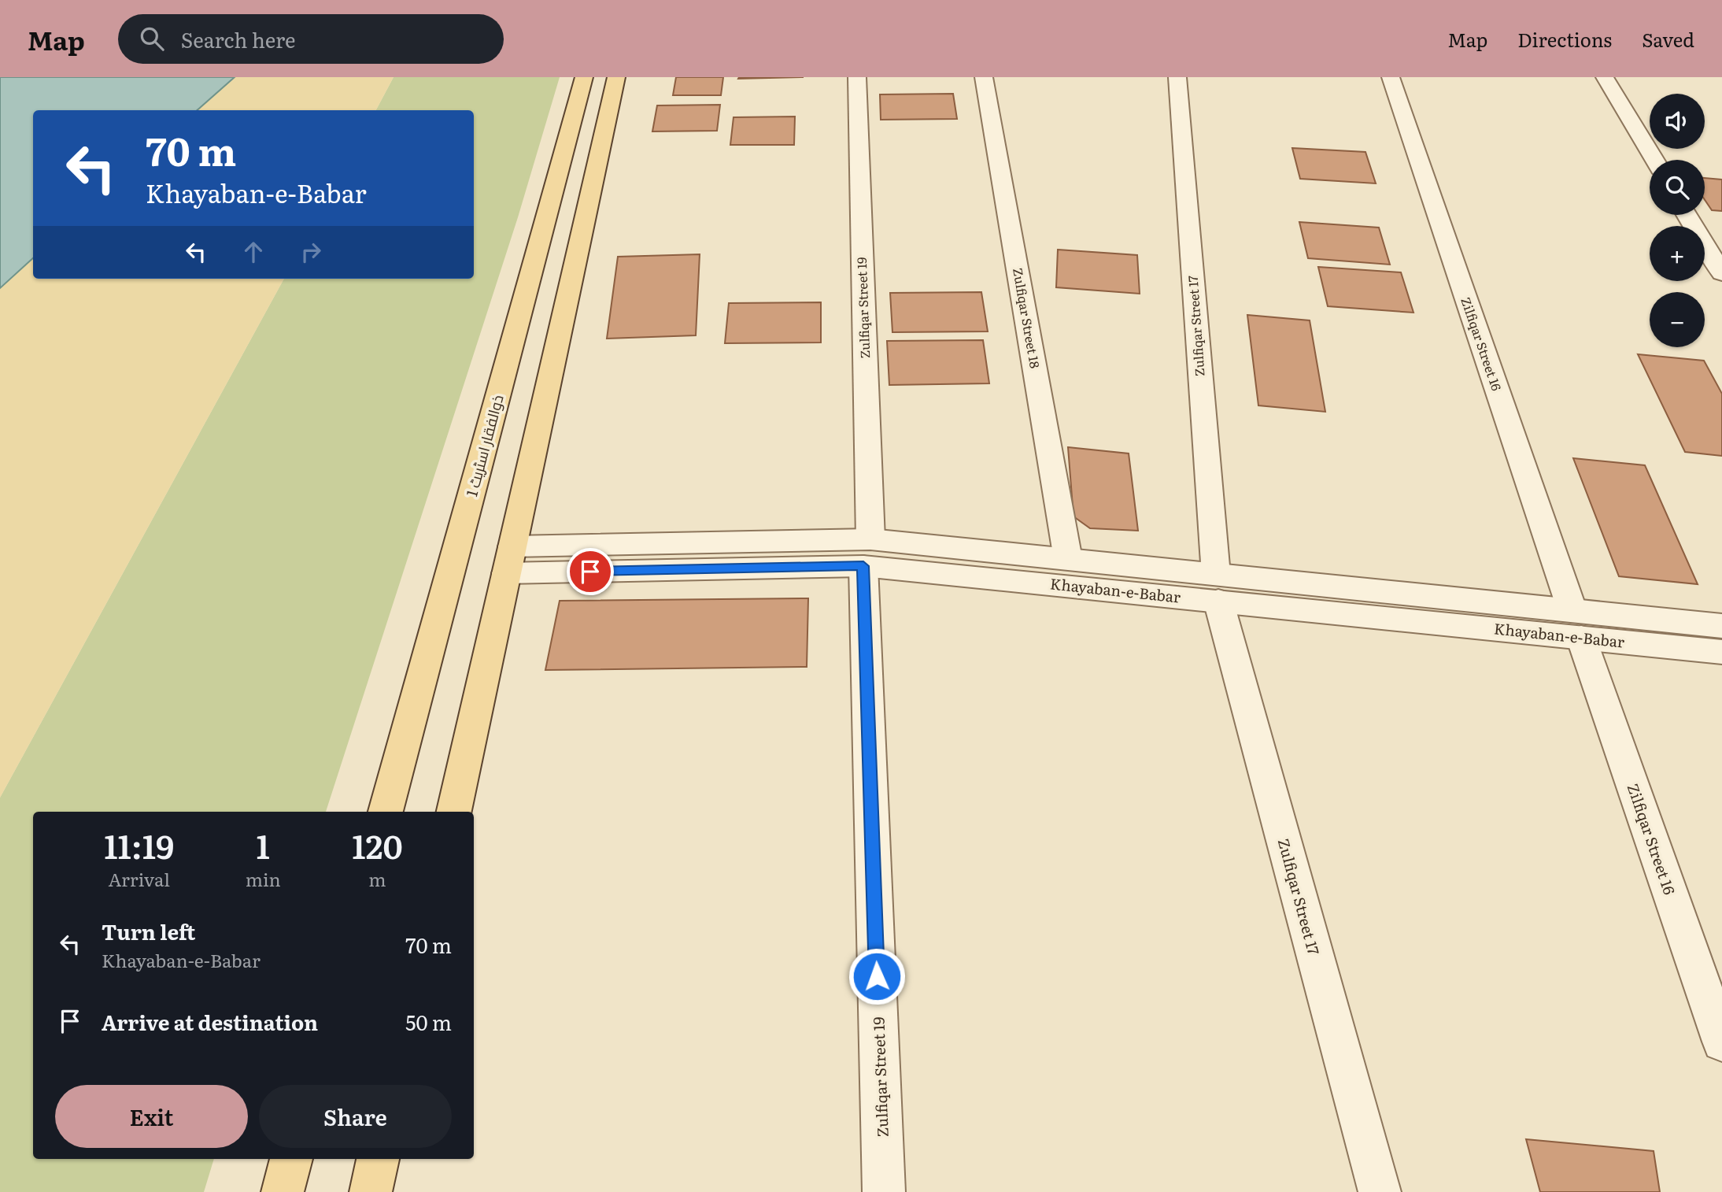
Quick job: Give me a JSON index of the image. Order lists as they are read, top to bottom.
{
  "streets": {
    "main road": ["ذوالفقار اسٹریٹ 1"],
    "street": [
      "Zulfiqar Street 19",
      "Zulfiqar Street 18",
      "Zulfiqar Street 17",
      "Zilfiqar Street 16",
      "Khayaban-e-Babar"
    ]
  },
  "crossings": [
    ["Zulfiqar Street 19", "Khayaban-e-Babar"],
    ["Zulfiqar Street 18", "Khayaban-e-Babar"],
    ["Zulfiqar Street 17", "Khayaban-e-Babar"],
    ["Zilfiqar Street 16", "Khayaban-e-Babar"]
  ],
  "page": {
    "header": "Map",
    "search": "Search here",
    "nav": ["Map", "Directions", "Saved"],
    "map_buttons": ["+", "−"],
    "turn": ["70 m", "Khayaban-e-Babar"],
    "eta": [
      "11:19",
      "Arrival",
      "1",
      "min",
      "120",
      "m"
    ],
    "list": [
      {
        "name": "Turn left",
        "note": "Khayaban-e-Babar",
        "value": "70 m"
      },
      {
        "name": "Arrive at destination",
        "value": "50 m"
      }
    ],
    "buttons": ["Exit", "Share"]
  }
}
